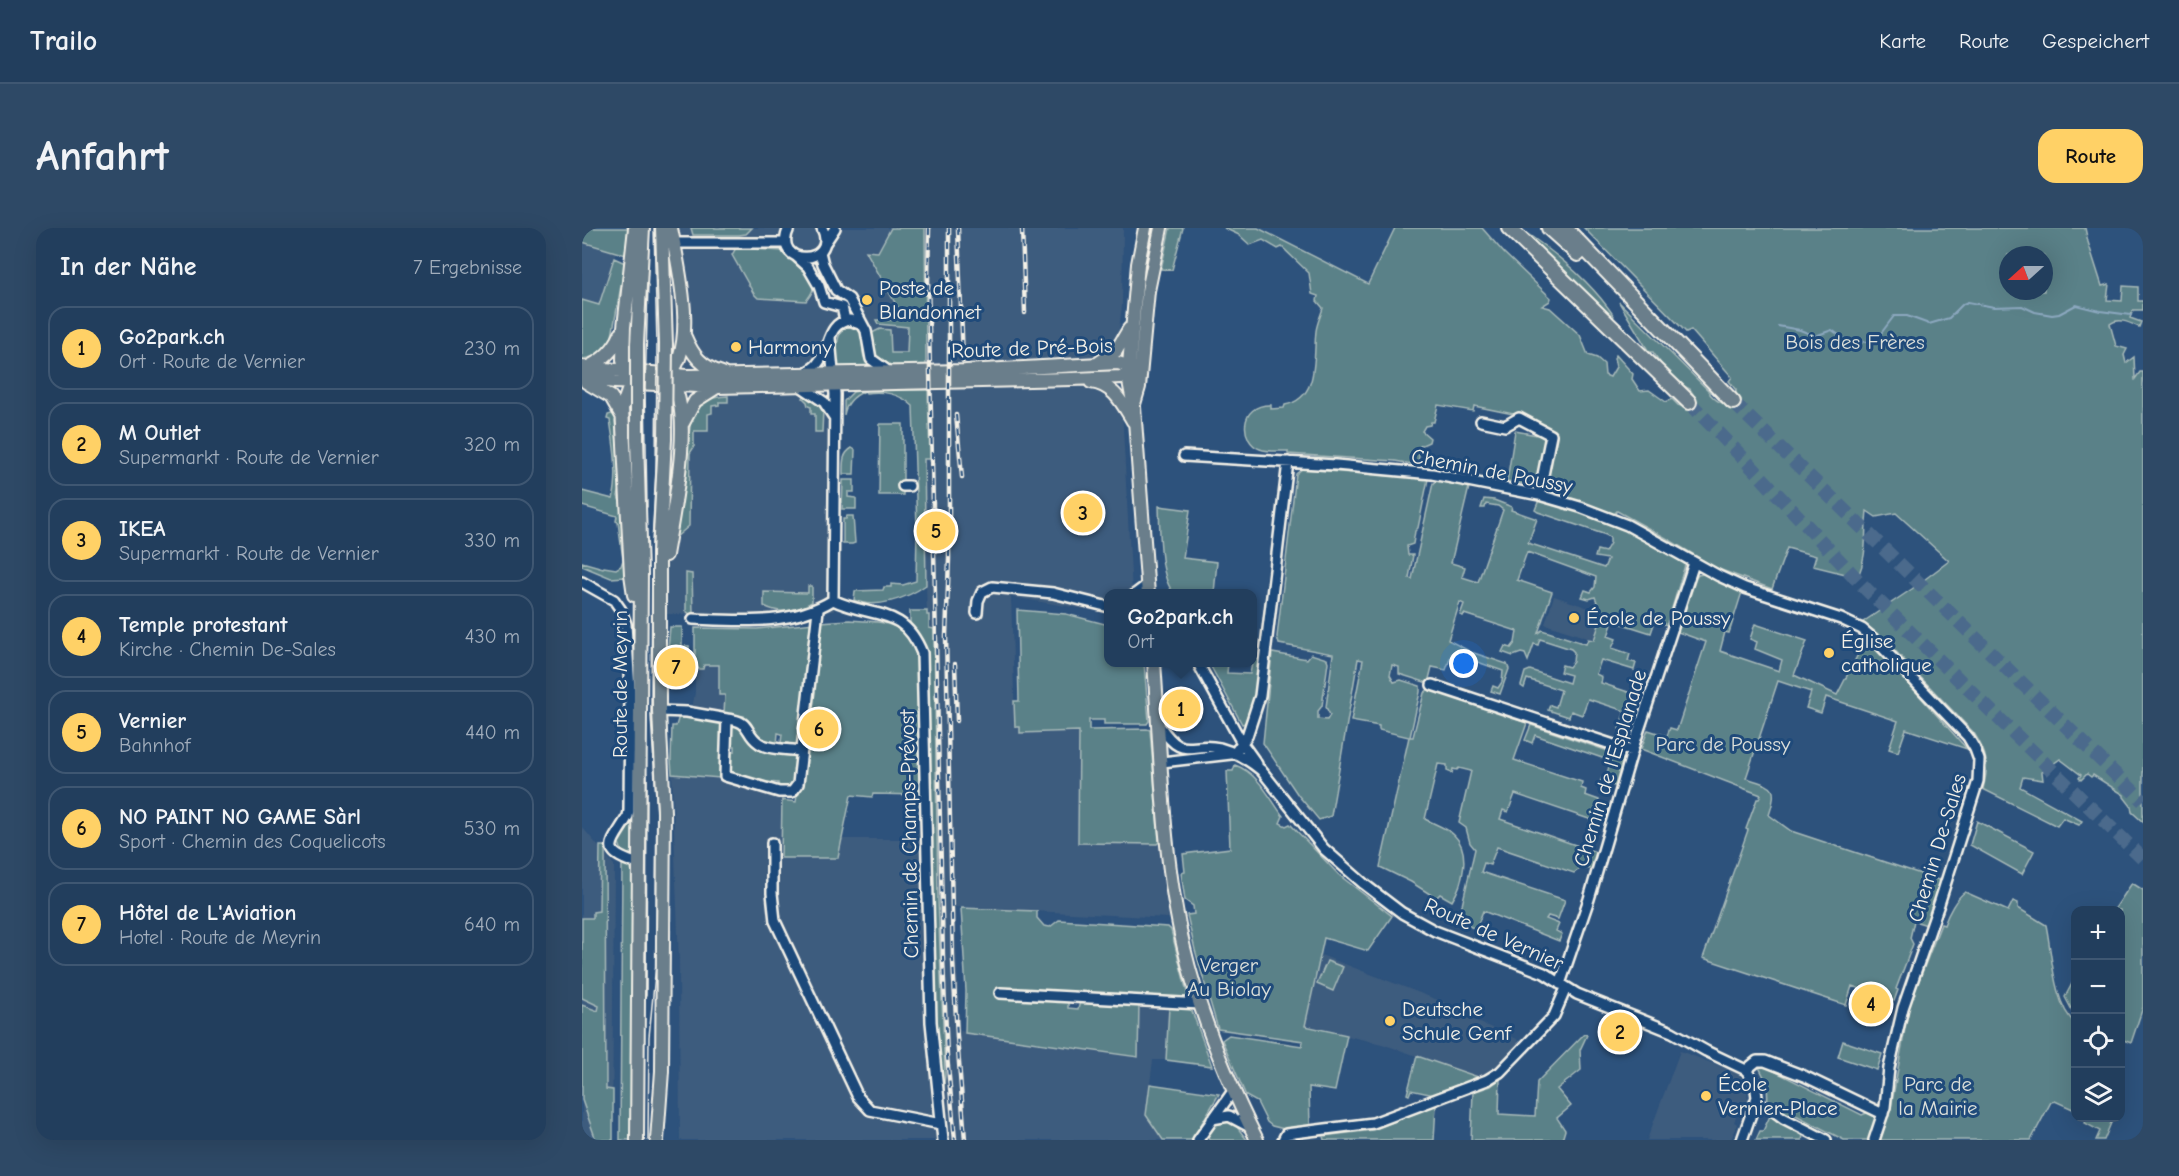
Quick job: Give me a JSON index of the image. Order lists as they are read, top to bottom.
{
  "streets": {
    "main road": ["Route de Pré-Bois", "Route de Meyrin"],
    "street": [
      "Chemin de Poussy",
      "Chemin de l'Esplanade",
      "Chemin de Champs-Prévost",
      "Chemin De-Sales",
      "Route de Vernier"
    ]
  },
  "crossings": [
    ["Chemin de Poussy", "Chemin de l'Esplanade"],
    ["Chemin de Poussy", "Chemin De-Sales"],
    ["Chemin de l'Esplanade", "Route de Vernier"]
  ],
  "parks": [
    "Bois des Frères",
    "Parc de Poussy",
    "Verger Au Biolay",
    "Parc de la Mairie"
  ],
  "places": [
    "Poste de Blandonnet",
    "Harmony",
    "École de Poussy",
    "Église catholique",
    "Deutsche Schule Genf",
    "École Vernier-Place"
  ],
  "north": "left",
  "page": {
    "header": "Trailo",
    "nav": ["Karte", "Route", "Gespeichert"],
    "buttons": "Route",
    "title": "Anfahrt",
    "heading": ["In der Nähe", "7 Ergebnisse"],
    "list": [
      {
        "mark": "1",
        "name": "Go2park.ch",
        "note": "Ort · Route de Vernier",
        "value": "230 m"
      },
      {
        "mark": "2",
        "name": "M Outlet",
        "note": "Supermarkt · Route de Vernier",
        "value": "320 m"
      },
      {
        "mark": "3",
        "name": "IKEA",
        "note": "Supermarkt · Route de Vernier",
        "value": "330 m"
      },
      {
        "mark": "4",
        "name": "Temple protestant",
        "note": "Kirche · Chemin De-Sales",
        "value": "430 m"
      },
      {
        "mark": "5",
        "name": "Vernier",
        "note": "Bahnhof",
        "value": "440 m"
      },
      {
        "mark": "6",
        "name": "NO PAINT NO GAME Sàrl",
        "note": "Sport · Chemin des Coquelicots",
        "value": "530 m"
      },
      {
        "mark": "7",
        "name": "Hôtel de L'Aviation",
        "note": "Hotel · Route de Meyrin",
        "value": "640 m"
      }
    ],
    "pins": [
      "3",
      "5",
      "7",
      "1",
      "6",
      "4",
      "2"
    ],
    "popup": ["Go2park.ch", "Ort"],
    "map_buttons": ["+", "−"]
  }
}
